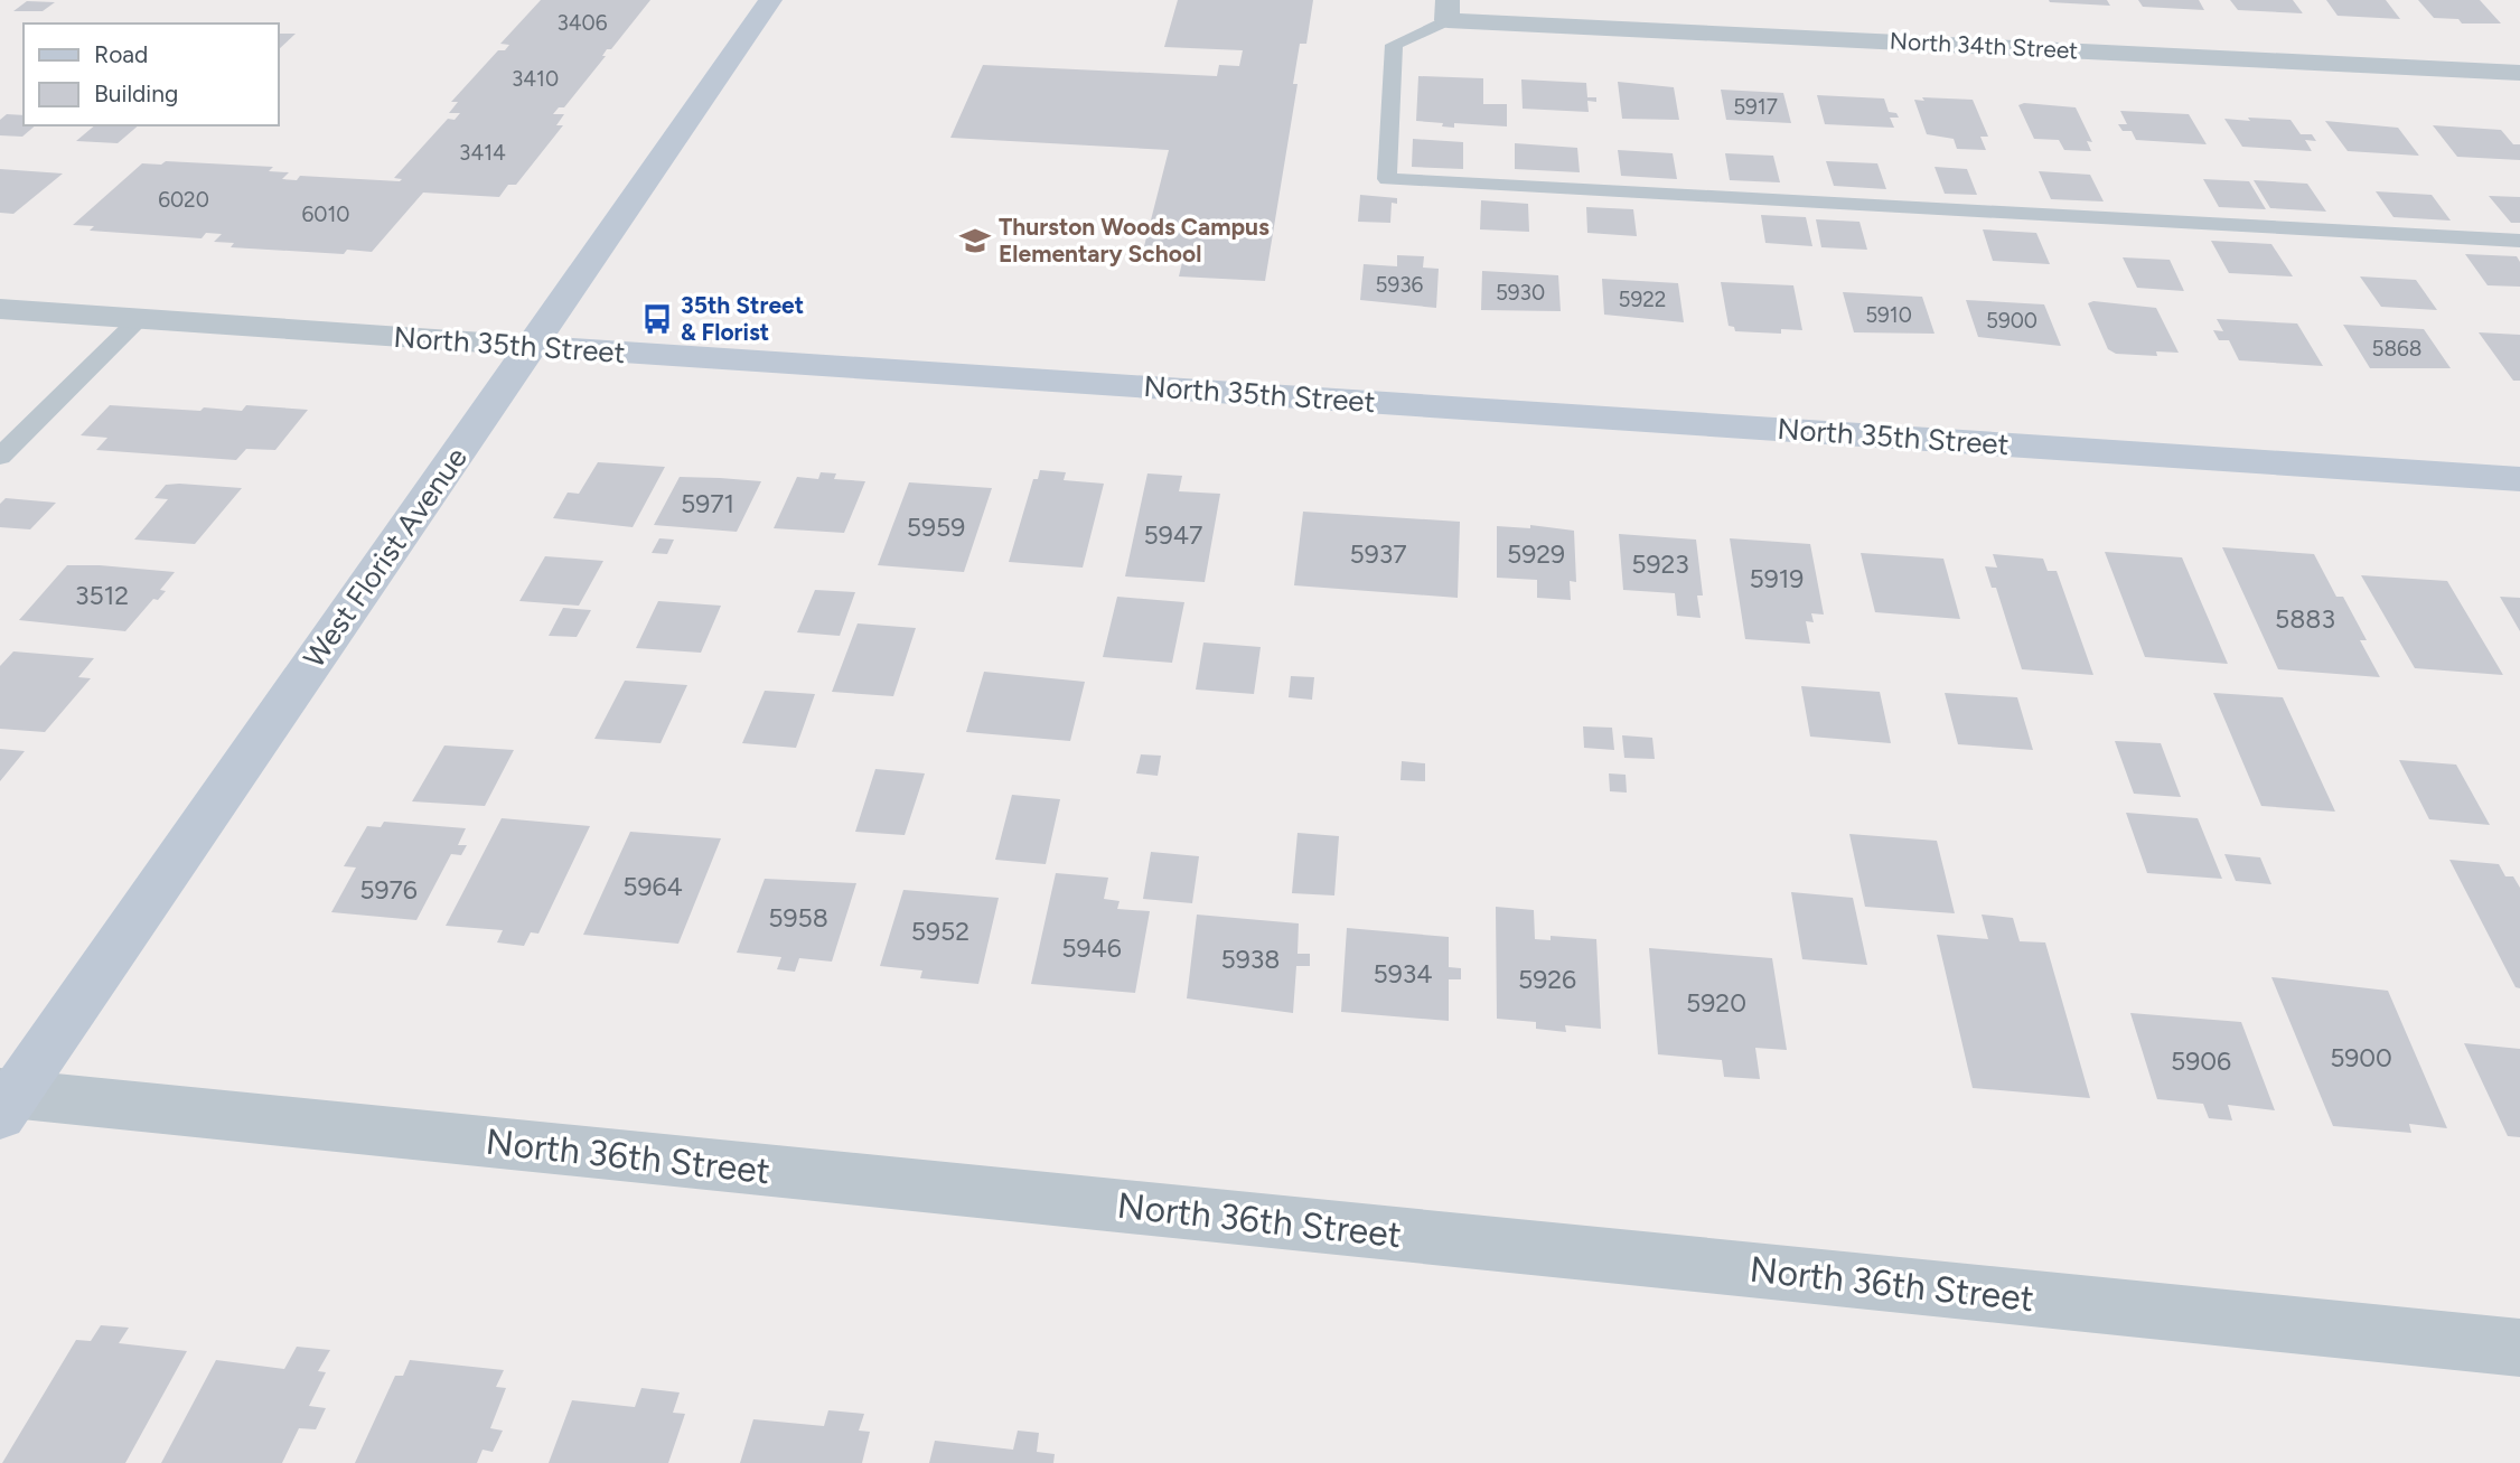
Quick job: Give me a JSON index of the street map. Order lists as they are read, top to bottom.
{
  "streets": {
    "street": [
      "North 34th Street",
      "North 35th Street",
      "West Florist Avenue",
      "North 36th Street"
    ]
  },
  "crossings": [
    ["North 35th Street", "West Florist Avenue"],
    ["West Florist Avenue", "North 36th Street"]
  ],
  "places": {
    "school or university": ["Thurston Woods Campus Elementary School"],
    "bus stop": ["35th Street & Florist"]
  },
  "house_numbers": [
    "3406",
    "3410",
    "5917",
    "3414",
    "6020",
    "6010",
    "5936",
    "5930",
    "5922",
    "5910",
    "5900",
    "5868",
    "5971",
    "5959",
    "5947",
    "5937",
    "5929",
    "5923",
    "5919",
    "3512",
    "5883",
    "5964",
    "5976",
    "5958",
    "5952",
    "5946",
    "5938",
    "5934",
    "5926",
    "5920",
    "5900",
    "5906"
  ],
  "legend": ["Road", "Building"]
}
